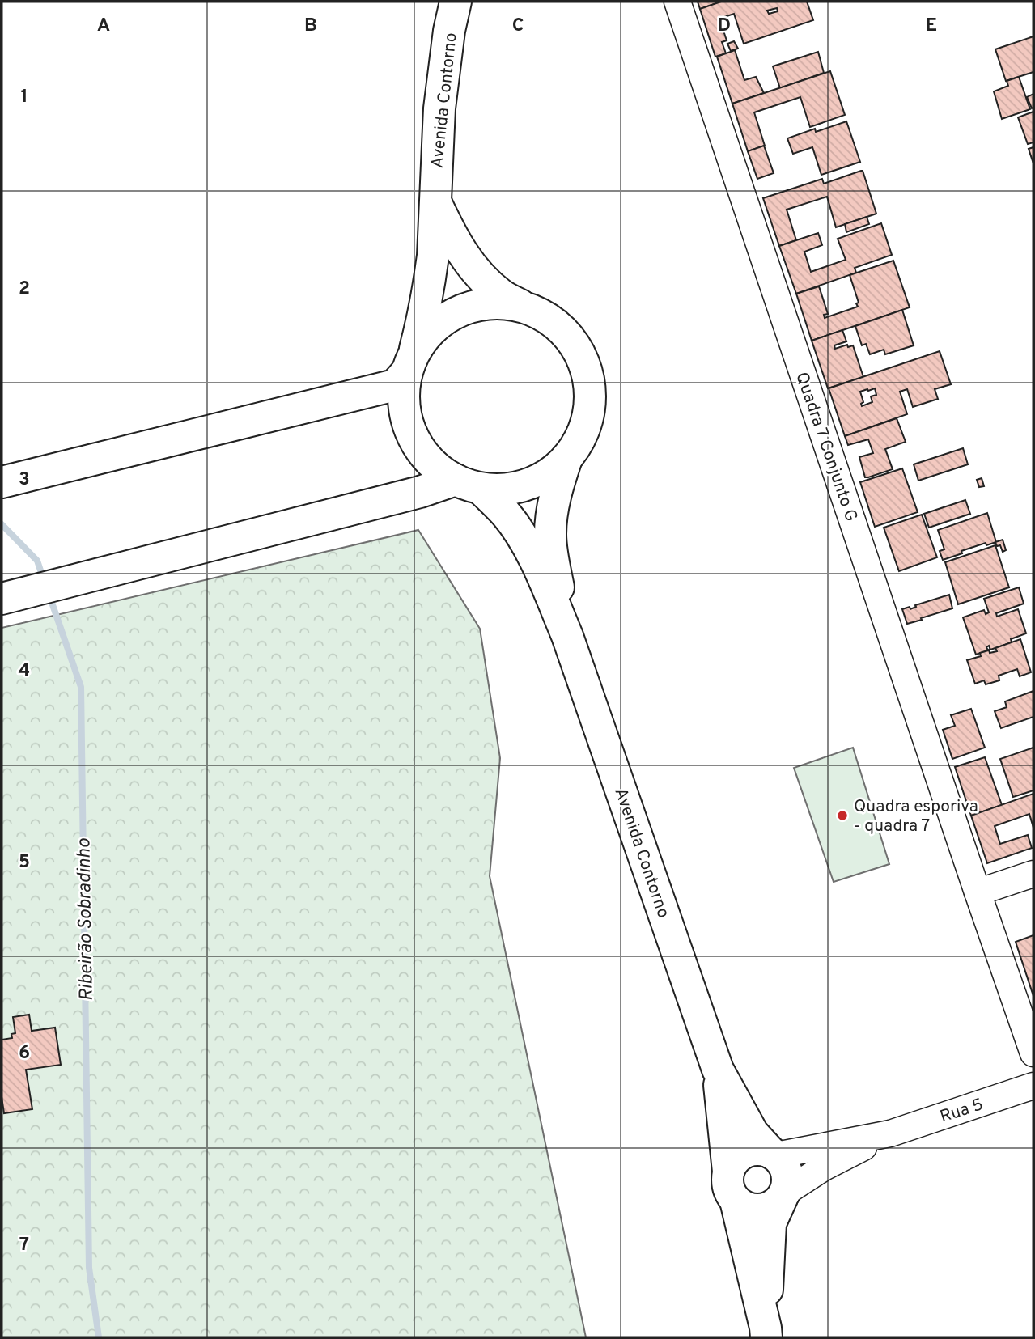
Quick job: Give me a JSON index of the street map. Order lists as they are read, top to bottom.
{
  "streets": {
    "main road": ["Avenida Contorno"],
    "street": ["Quadra 7 Conjunto G", "Rua 5"]
  },
  "crossings": [
    ["Avenida Contorno", "Rua 5"]
  ],
  "water": ["Ribeirão Sobradinho"],
  "places": ["Quadra esporiva - quadra 7"],
  "grid": {
    "columns": [
      "A",
      "B",
      "C",
      "D",
      "E"
    ],
    "rows": [
      "1",
      "2",
      "3",
      "4",
      "5",
      "6",
      "7"
    ]
  }
}
